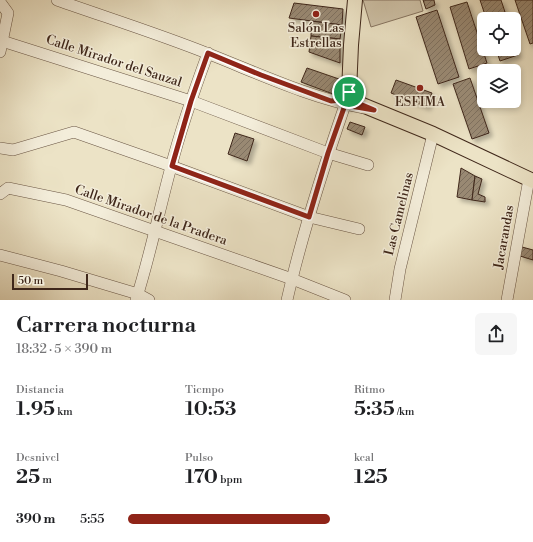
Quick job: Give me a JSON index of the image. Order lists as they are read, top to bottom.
{
  "streets": {
    "street": [
      "Calle Mirador del Sauzal",
      "Las Camelinas",
      "Calle Mirador de la Pradera",
      "Jacarandas"
    ]
  },
  "places": ["Salón Las Estrellas", "ESFIMA"],
  "scale_bar": "50 m",
  "page": {
    "scale": "50 m",
    "heading": ["Carrera nocturna", "18:32 · 5 × 390 m"],
    "stats": [
      ["Distancia", "1.95 km"],
      ["Tiempo", "10:53"],
      ["Ritmo", "5:35 /km"],
      ["Desnivel", "25 m"],
      ["Pulso", "170 bpm"],
      ["kcal", "125"]
    ],
    "list": [
      {
        "name": "390 m",
        "note": "5:55"
      }
    ]
  }
}
